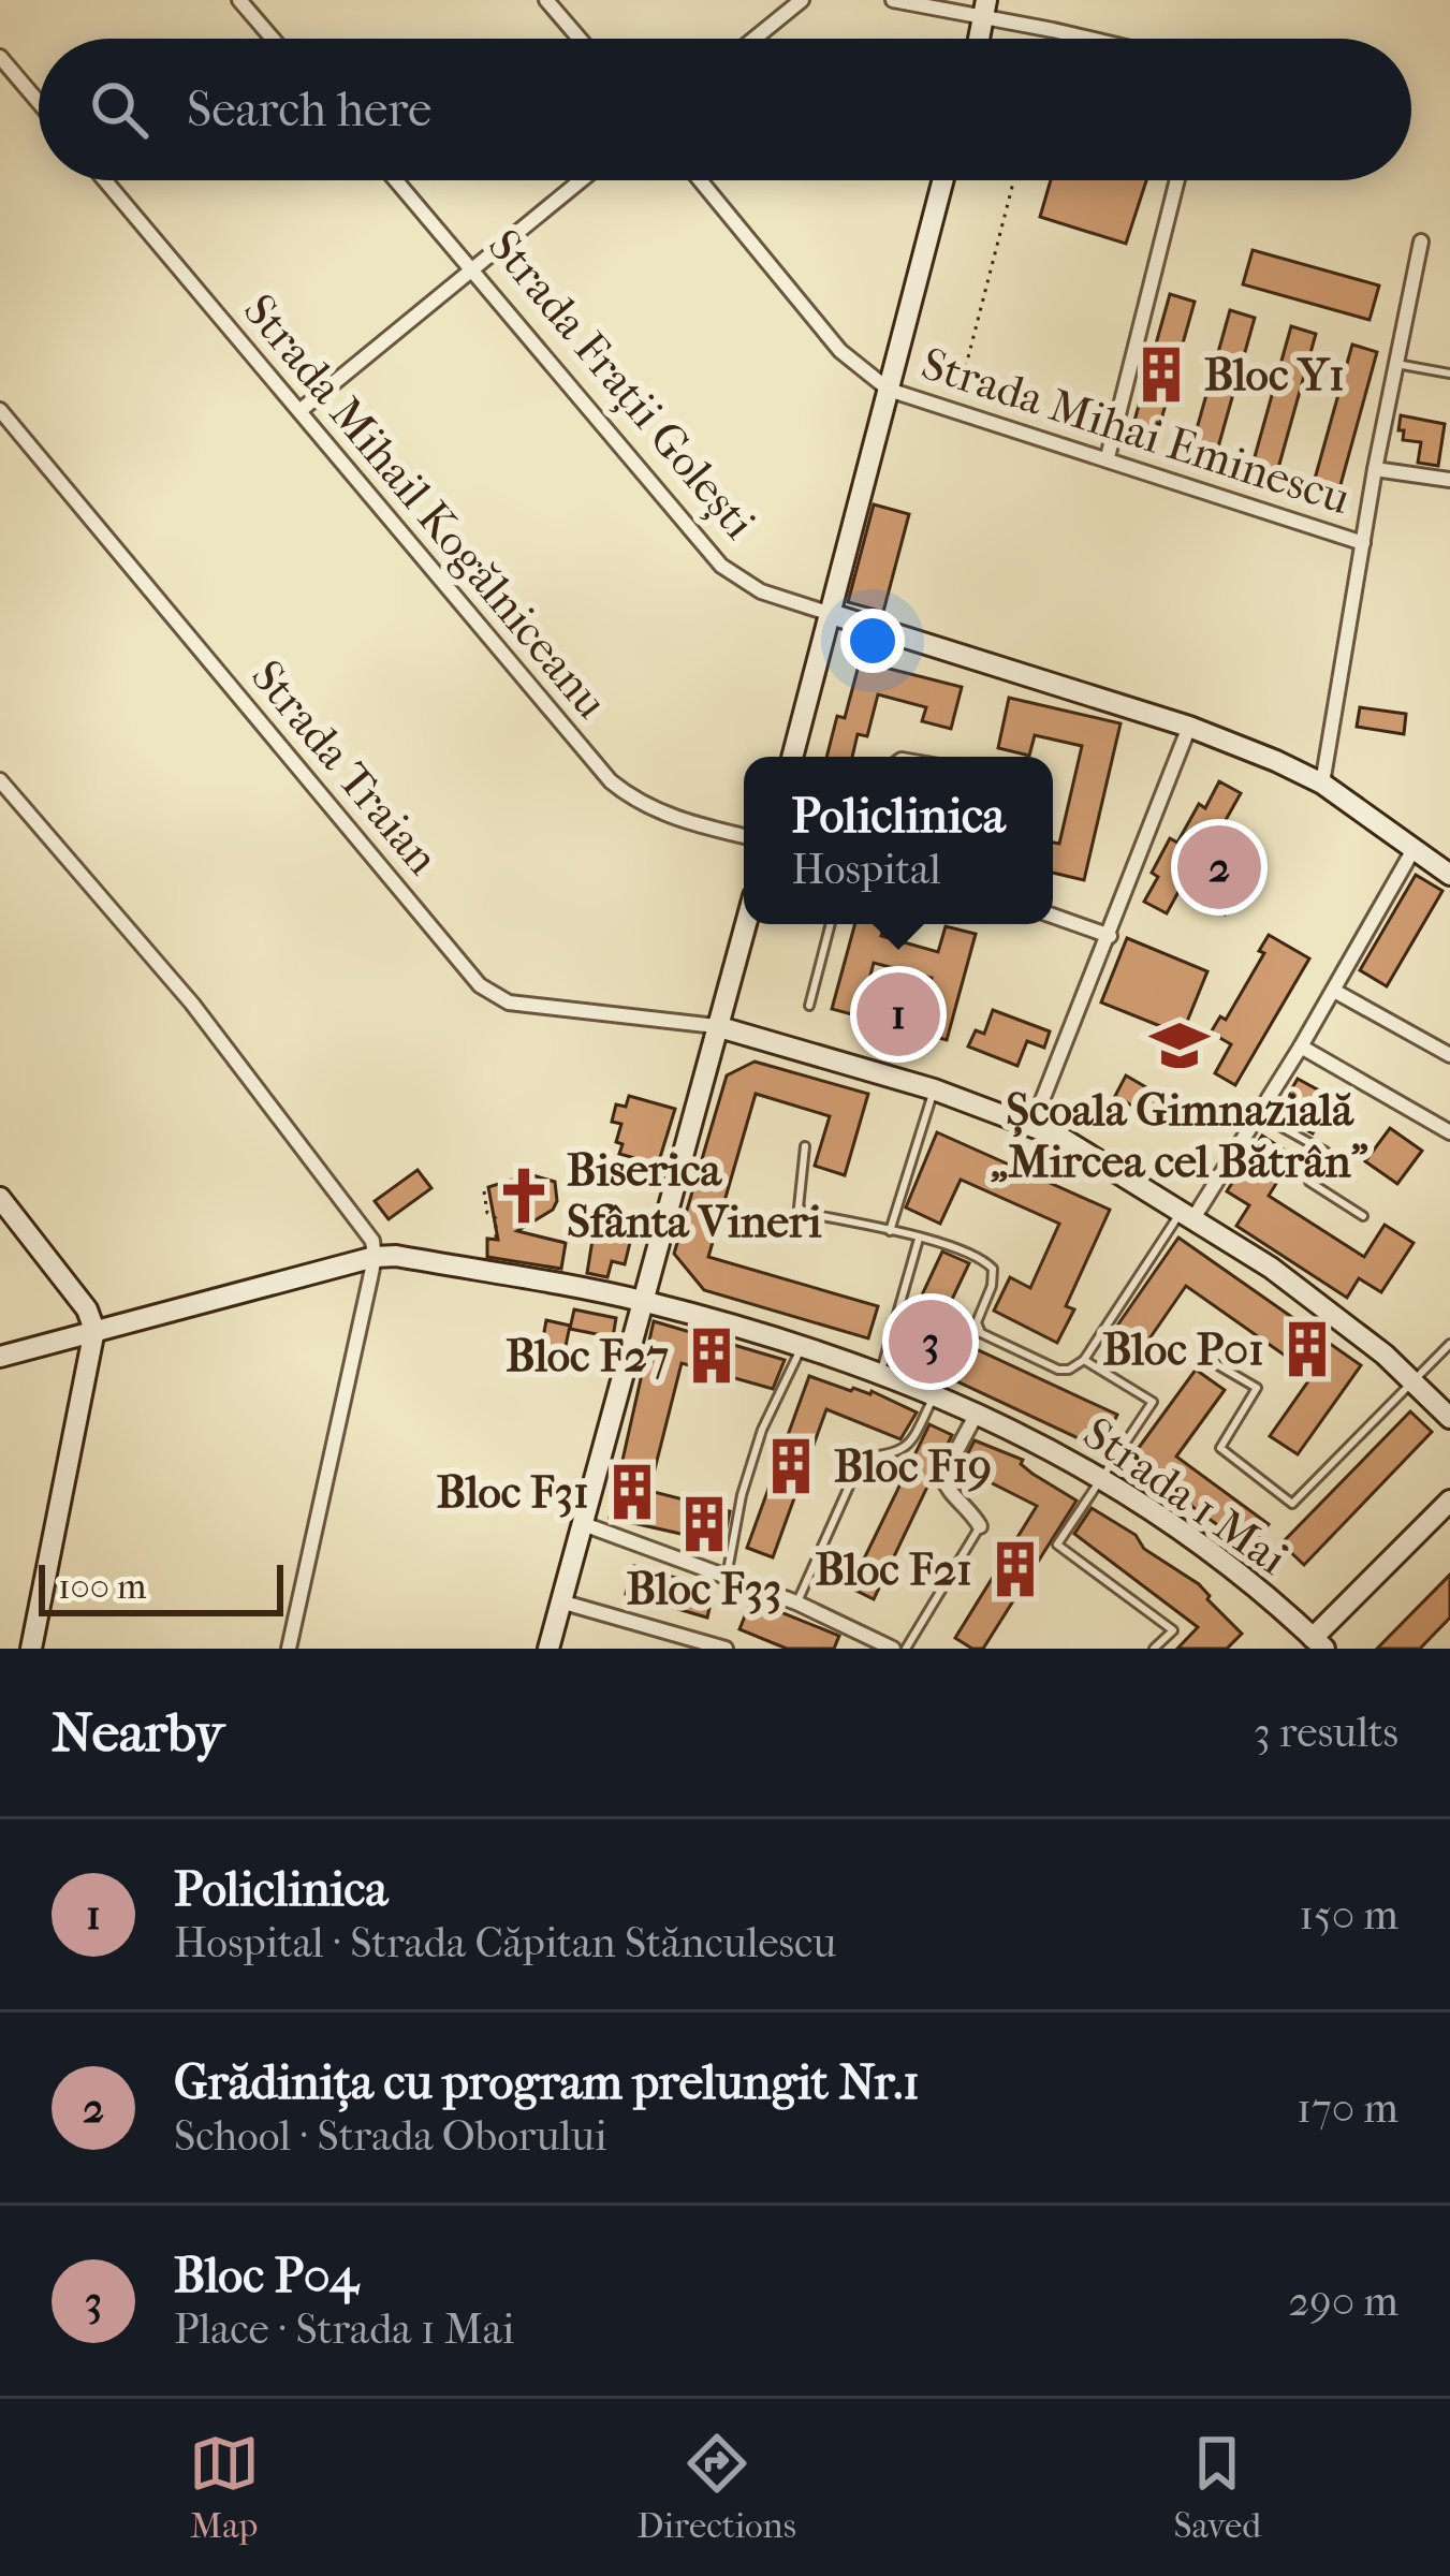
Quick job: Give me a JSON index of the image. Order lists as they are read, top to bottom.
{
  "streets": {
    "main road": ["Strada Frații Golești", "Strada 1 Mai"],
    "street": ["Strada Mihai Eminescu", "Strada Mihail Kogălniceanu", "Strada Traian"]
  },
  "places": {
    "building": [
      "Bloc Y1",
      "Bloc P01",
      "Bloc F27",
      "Bloc F19",
      "Bloc F31",
      "Bloc F33",
      "Bloc F21"
    ],
    "school or university": ["Școala Gimnazială „Mircea cel Bătrân”"],
    "church": ["Biserica Sfânta Vineri"]
  },
  "scale_bar": "100 m",
  "page": {
    "search": "Search here",
    "popup": ["Policlinica", "Hospital"],
    "pins": ["2", "1", "3"],
    "scale": "100 m",
    "heading": ["Nearby", "3 results"],
    "list": [
      {
        "mark": "1",
        "name": "Policlinica",
        "note": "Hospital · Strada Căpitan Stănculescu",
        "value": "150 m"
      },
      {
        "mark": "2",
        "name": "Grădinița cu program prelungit Nr.1",
        "note": "School · Strada Oborului",
        "value": "170 m"
      },
      {
        "mark": "3",
        "name": "Bloc P04",
        "note": "Place · Strada 1 Mai",
        "value": "290 m"
      }
    ],
    "nav": ["Map", "Directions", "Saved"]
  }
}
